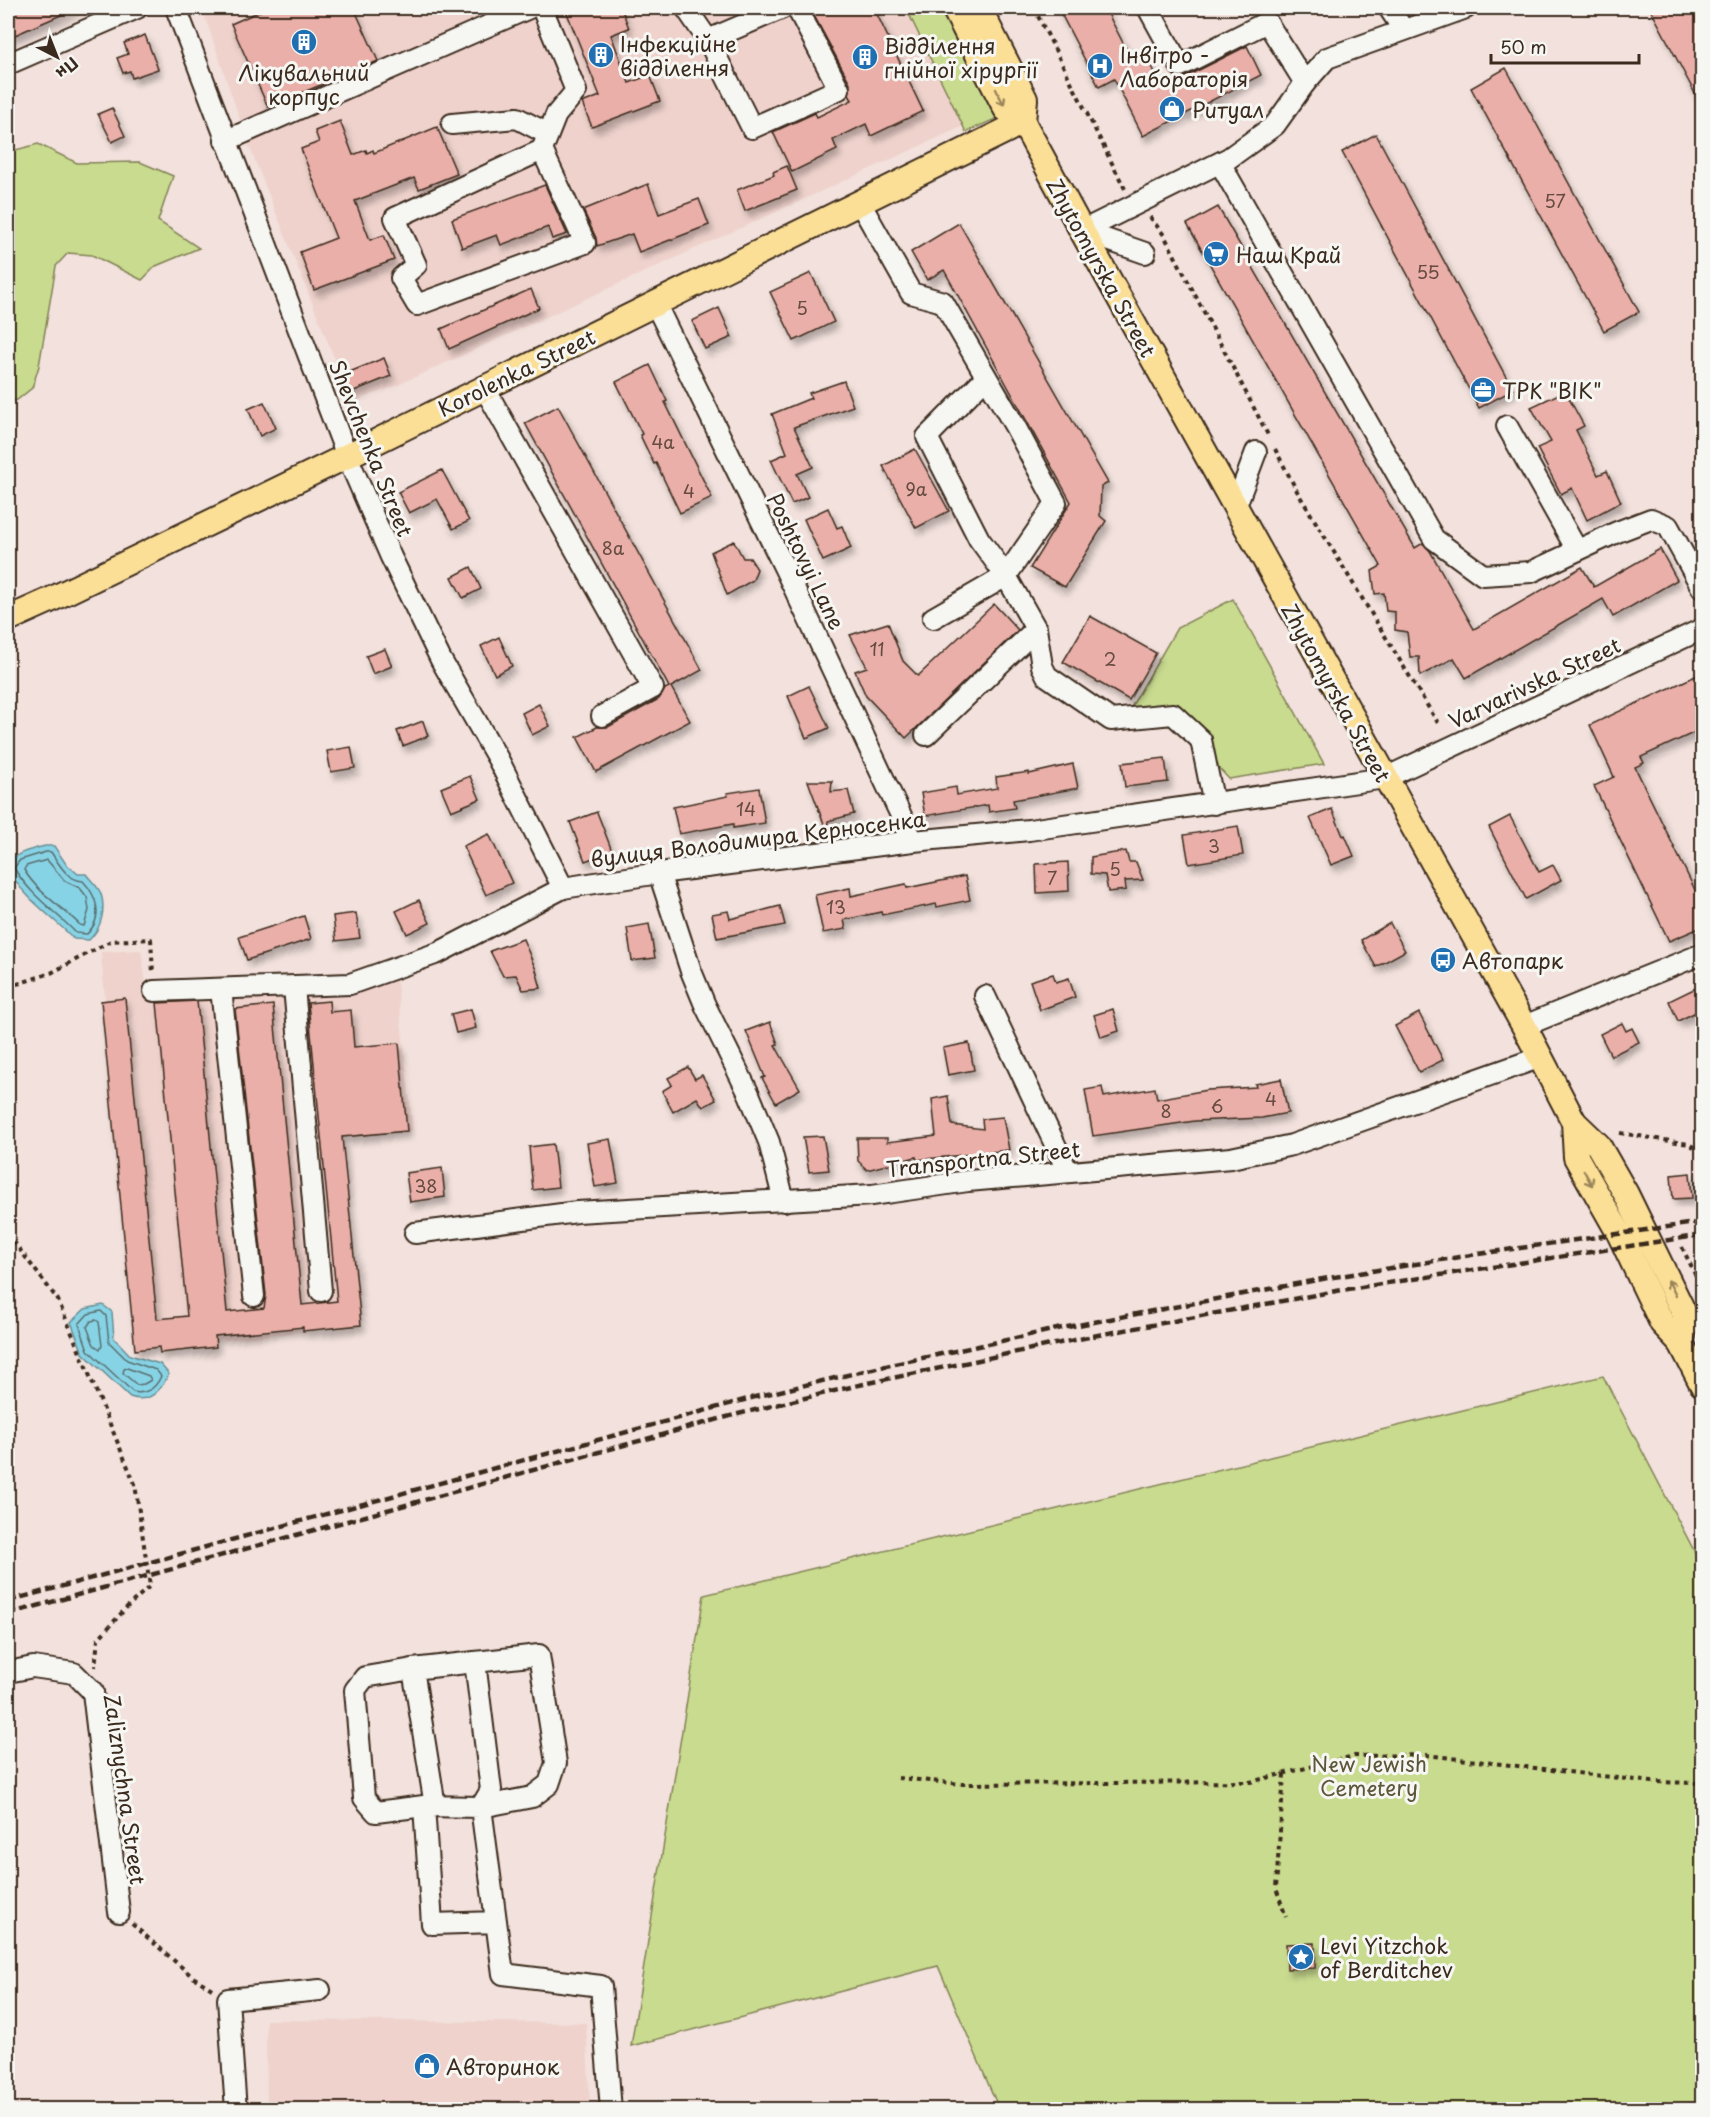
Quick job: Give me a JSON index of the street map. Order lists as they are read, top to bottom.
{
  "streets": {
    "main road": ["Zhytomyrska Street", "Korolenka Street"],
    "street": [
      "Shevchenka Street",
      "Poshtovyi Lane",
      "Varvarivska Street",
      "вулиця Володимира Керносенка",
      "Transportna Street",
      "Zaliznychna Street"
    ]
  },
  "crossings": [
    ["Zhytomyrska Street", "Korolenka Street"],
    ["Zhytomyrska Street", "Varvarivska Street"],
    ["Zhytomyrska Street", "вулиця Володимира Керносенка"],
    ["Zhytomyrska Street", "Transportna Street"],
    ["Korolenka Street", "Shevchenka Street"],
    ["Korolenka Street", "Poshtovyi Lane"],
    ["Shevchenka Street", "вулиця Володимира Керносенка"],
    ["Poshtovyi Lane", "вулиця Володимира Керносенка"],
    ["Varvarivska Street", "вулиця Володимира Керносенка"]
  ],
  "parks": ["New Jewish Cemetery"],
  "places": {
    "building": ["Лікувальний корпус", "Інфекційне відділення", "Відділення гнійної хірургії"],
    "hospital": ["Інвітро - Лабораторія"],
    "shop": ["Ритуал", "Авторинок"],
    "supermarket": ["Наш Край"],
    "office": ["ТРК \"ВІК\""],
    "bus stop": ["Автопарк"],
    "place": ["Levi Yitzchok of Berditchev"]
  },
  "house_numbers": [
    "57",
    "55",
    "5",
    "4а",
    "9а",
    "4",
    "8а",
    "11",
    "2",
    "14",
    "3",
    "5",
    "7",
    "13",
    "4",
    "6",
    "8",
    "38"
  ],
  "scale_bar": "50 m",
  "north": "bottom right"
}
